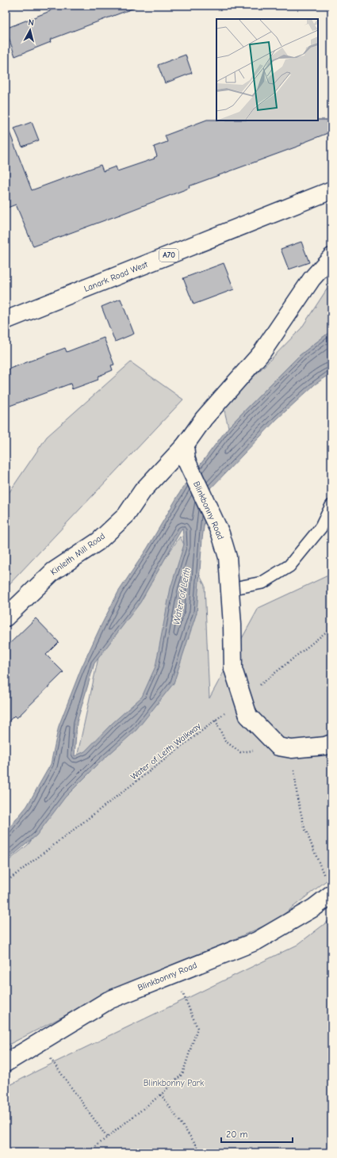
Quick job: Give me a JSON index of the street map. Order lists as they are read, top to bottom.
{
  "streets": {
    "street": [
      "A70",
      "Lanark Road West",
      "Blinkbonny Road",
      "Kinleith Mill Road"
    ],
    "path": ["Water of Leith Walkway"]
  },
  "crossings": [
    ["Blinkbonny Road", "Kinleith Mill Road"]
  ],
  "water": ["Water of Leith"],
  "parks": ["Blinkbonny Park"],
  "scale_bar": "20 m",
  "north": "top"
}
